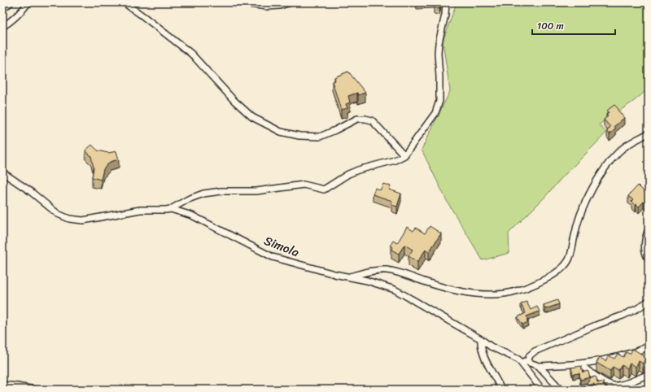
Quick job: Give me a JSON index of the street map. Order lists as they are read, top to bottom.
{
  "streets": {
    "street": ["Simola"]
  },
  "scale_bar": "100 m"
}
